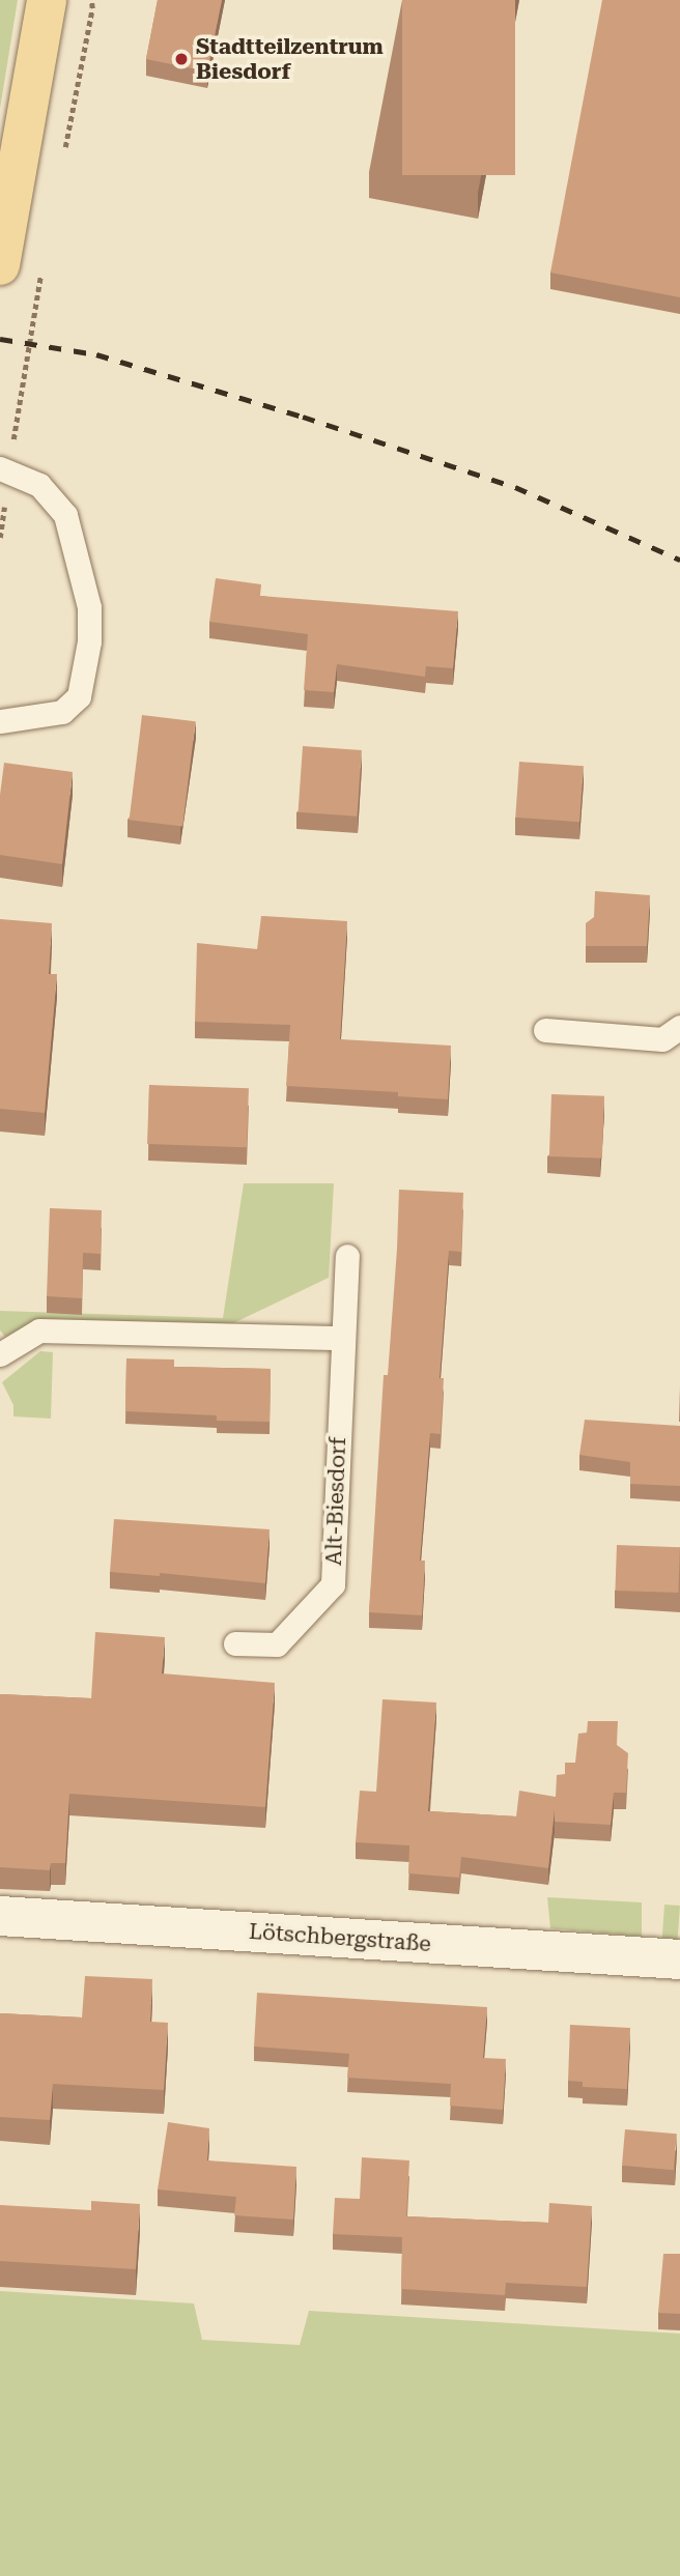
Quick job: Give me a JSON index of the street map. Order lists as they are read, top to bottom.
{
  "streets": {
    "street": ["Lötschbergstraße"],
    "lane": ["Alt-Biesdorf"]
  },
  "places": ["Stadtteilzentrum Biesdorf"]
}
